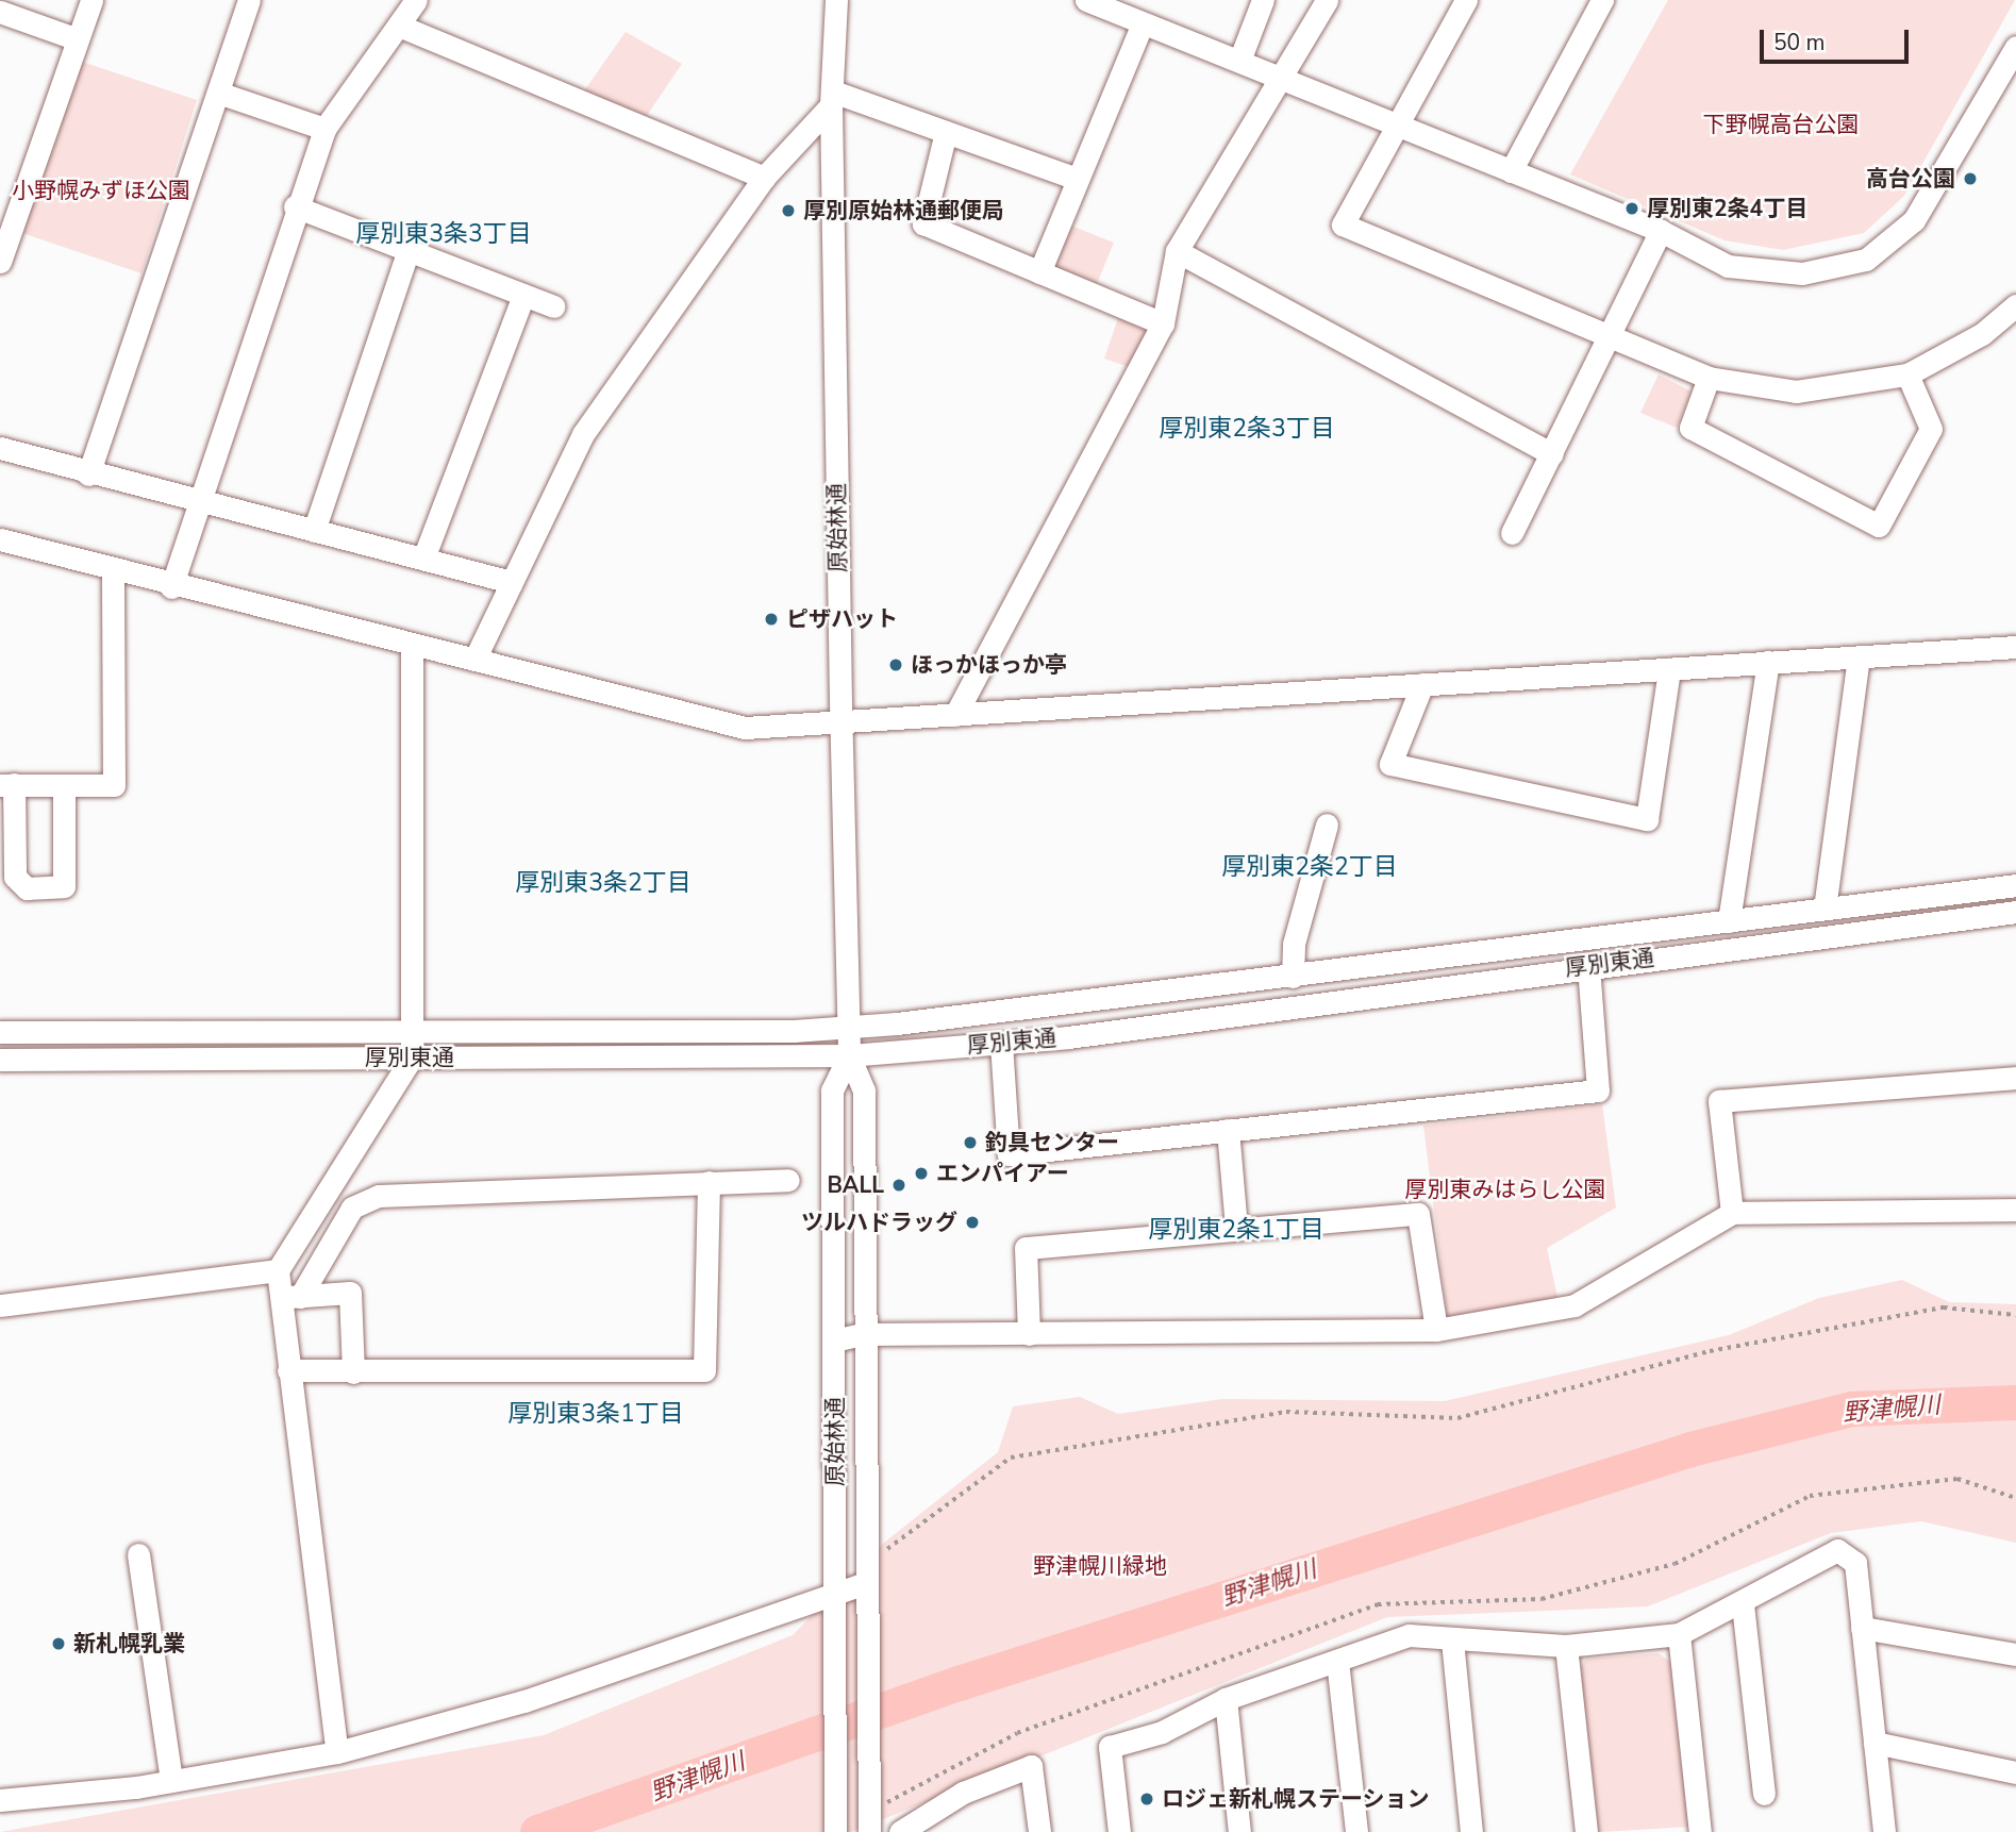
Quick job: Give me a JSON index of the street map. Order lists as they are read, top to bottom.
{
  "streets": {
    "street": ["原始林通", "厚別東通"]
  },
  "crossings": [
    ["原始林通", "厚別東通"]
  ],
  "districts": [
    "厚別東3条3丁目",
    "厚別東2条3丁目",
    "厚別東2条2丁目",
    "厚別東3条2丁目",
    "厚別東2条1丁目",
    "厚別東3条1丁目"
  ],
  "water": ["野津幌川"],
  "parks": [
    "下野幌高台公園",
    "小野幌みずほ公園",
    "厚別東みはらし公園",
    "野津幌川緑地"
  ],
  "places": [
    "高台公園",
    "厚別東2条4丁目",
    "厚別原始林通郵便局",
    "ピザハット",
    "ほっかほっか亭",
    "釣具センター",
    "エンパイアー",
    "BALL",
    "ツルハドラッグ",
    "新札幌乳業",
    "ロジェ新札幌ステーション"
  ],
  "scale_bar": "50 m"
}
